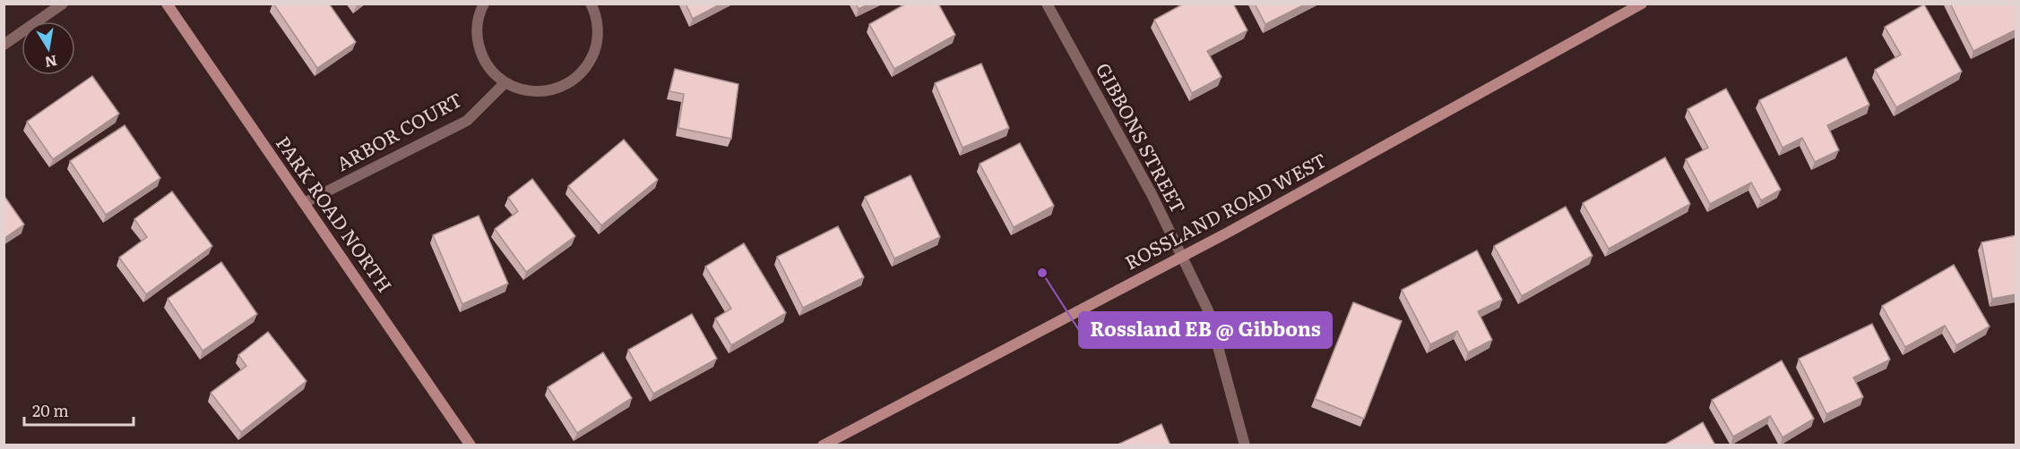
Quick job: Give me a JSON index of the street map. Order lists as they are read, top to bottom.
{
  "streets": {
    "main road": ["ROSSLAND ROAD WEST", "PARK ROAD NORTH"],
    "street": ["ARBOR COURT", "GIBBONS STREET"]
  },
  "crossings": [
    ["ARBOR COURT", "PARK ROAD NORTH"],
    ["GIBBONS STREET", "ROSSLAND ROAD WEST"]
  ],
  "places": ["Rossland EB @ Gibbons"],
  "scale_bar": "20 m",
  "north": "bottom"
}
